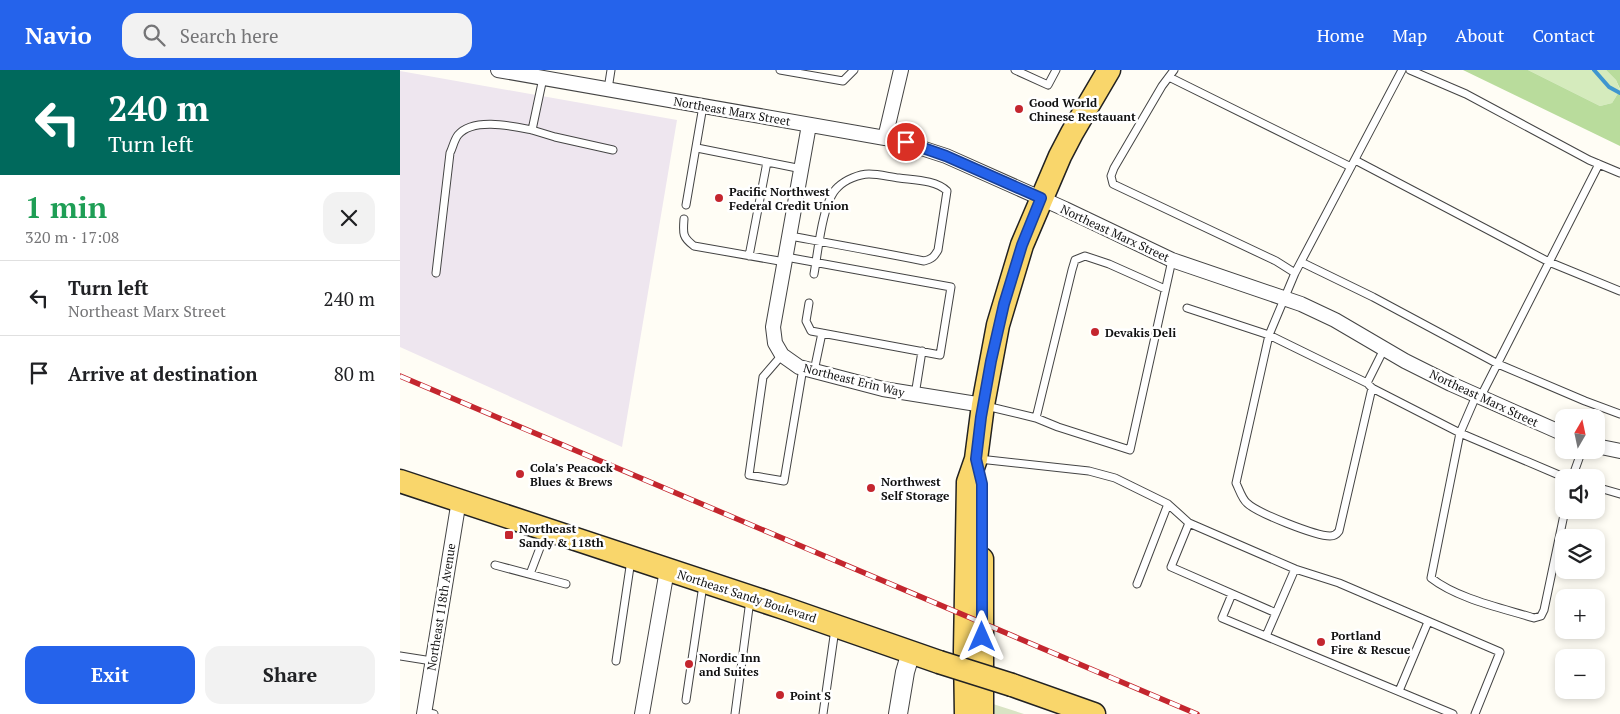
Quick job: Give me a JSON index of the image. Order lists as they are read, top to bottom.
{
  "streets": {
    "main road": ["Northeast Sandy Boulevard"],
    "street": ["Northeast Marx Street", "Northeast Erin Way", "Northeast 118th Avenue"]
  },
  "crossings": [
    ["Northeast Sandy Boulevard", "Northeast 118th Avenue"]
  ],
  "places": {
    "other": [
      "Good World Chinese Restauant",
      "Pacific Northwest Federal Credit Union",
      "Devakis Deli",
      "Cola's Peacock Blues & Brews",
      "Northwest Self Storage",
      "Portland Fire & Rescue",
      "Nordic Inn and Suites",
      "Point S"
    ],
    "transit": ["Northeast Sandy & 118th"]
  },
  "north": "top",
  "page": {
    "header": "Navio",
    "search": "Search here",
    "nav": [
      "Home",
      "Map",
      "About",
      "Contact"
    ],
    "turn": ["240 m", "Turn left"],
    "heading": ["1 min", "320 m · 17:08"],
    "list": [
      {
        "name": "Turn left",
        "note": "Northeast Marx Street",
        "value": "240 m"
      },
      {
        "name": "Arrive at destination",
        "value": "80 m"
      }
    ],
    "map_buttons": ["+", "−"],
    "buttons": ["Exit", "Share"]
  }
}
